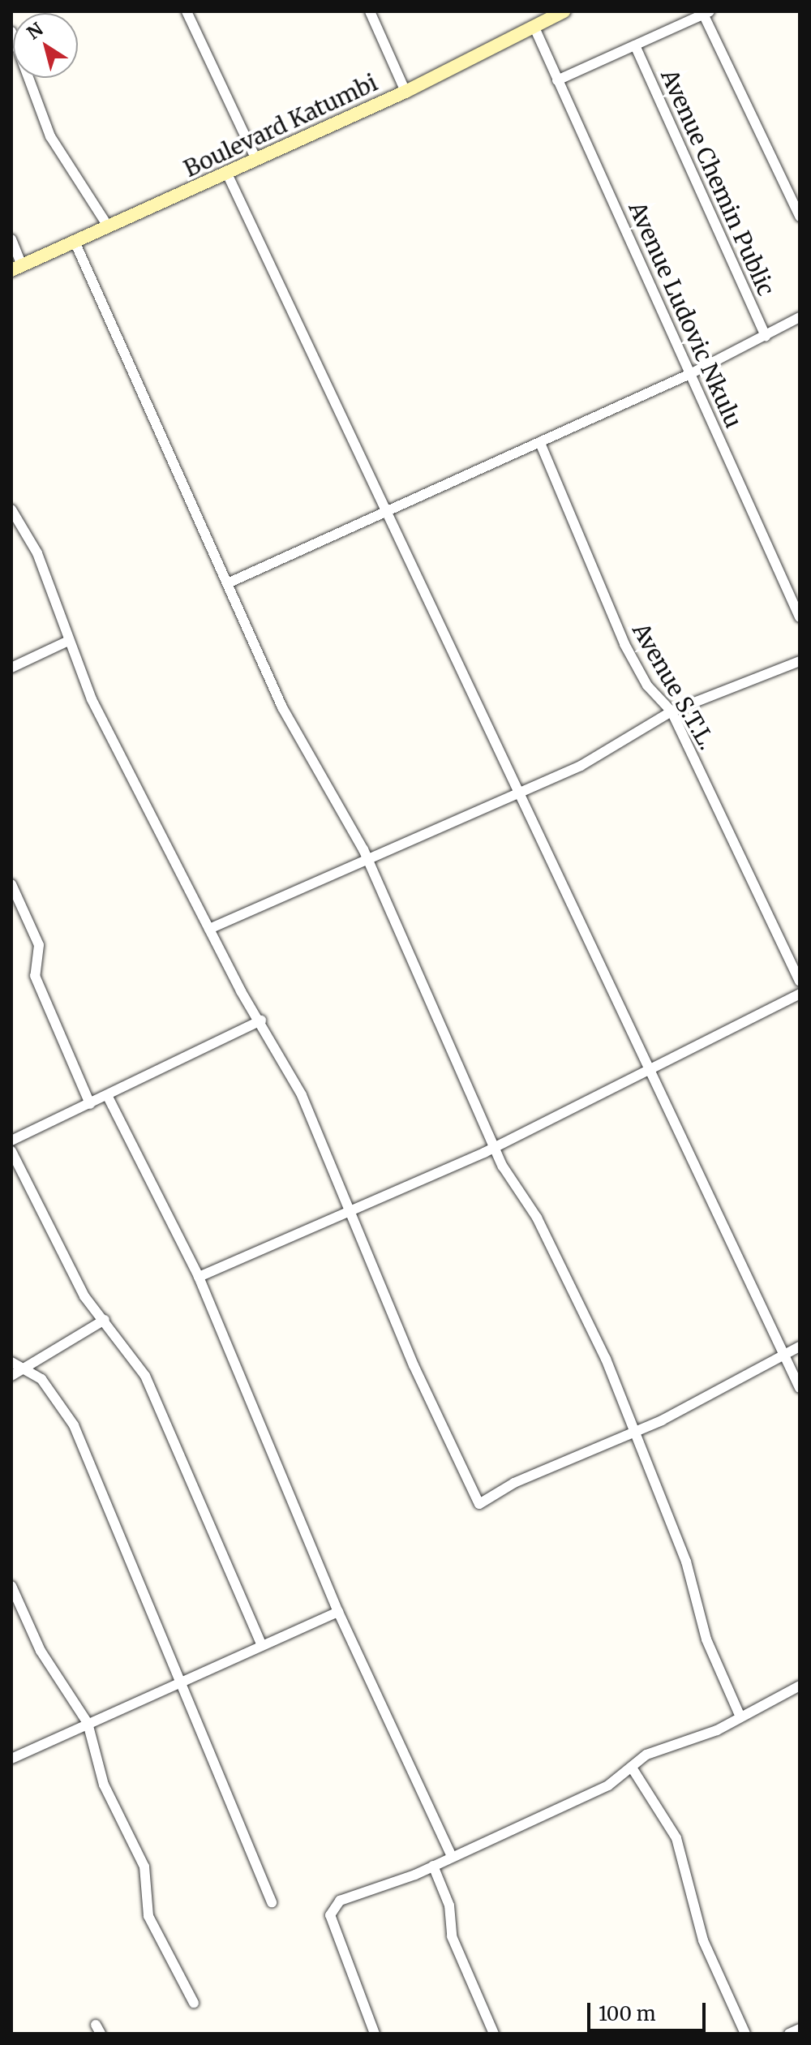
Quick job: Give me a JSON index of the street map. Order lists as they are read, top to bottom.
{
  "streets": {
    "street": [
      "Boulevard Katumbi",
      "Avenue Chemin Public",
      "Avenue Ludovic Nkulu",
      "Avenue S.T.L."
    ]
  },
  "crossings": [
    ["Boulevard Katumbi", "Avenue Ludovic Nkulu"]
  ],
  "scale_bar": "100 m",
  "north": "top left"
}
